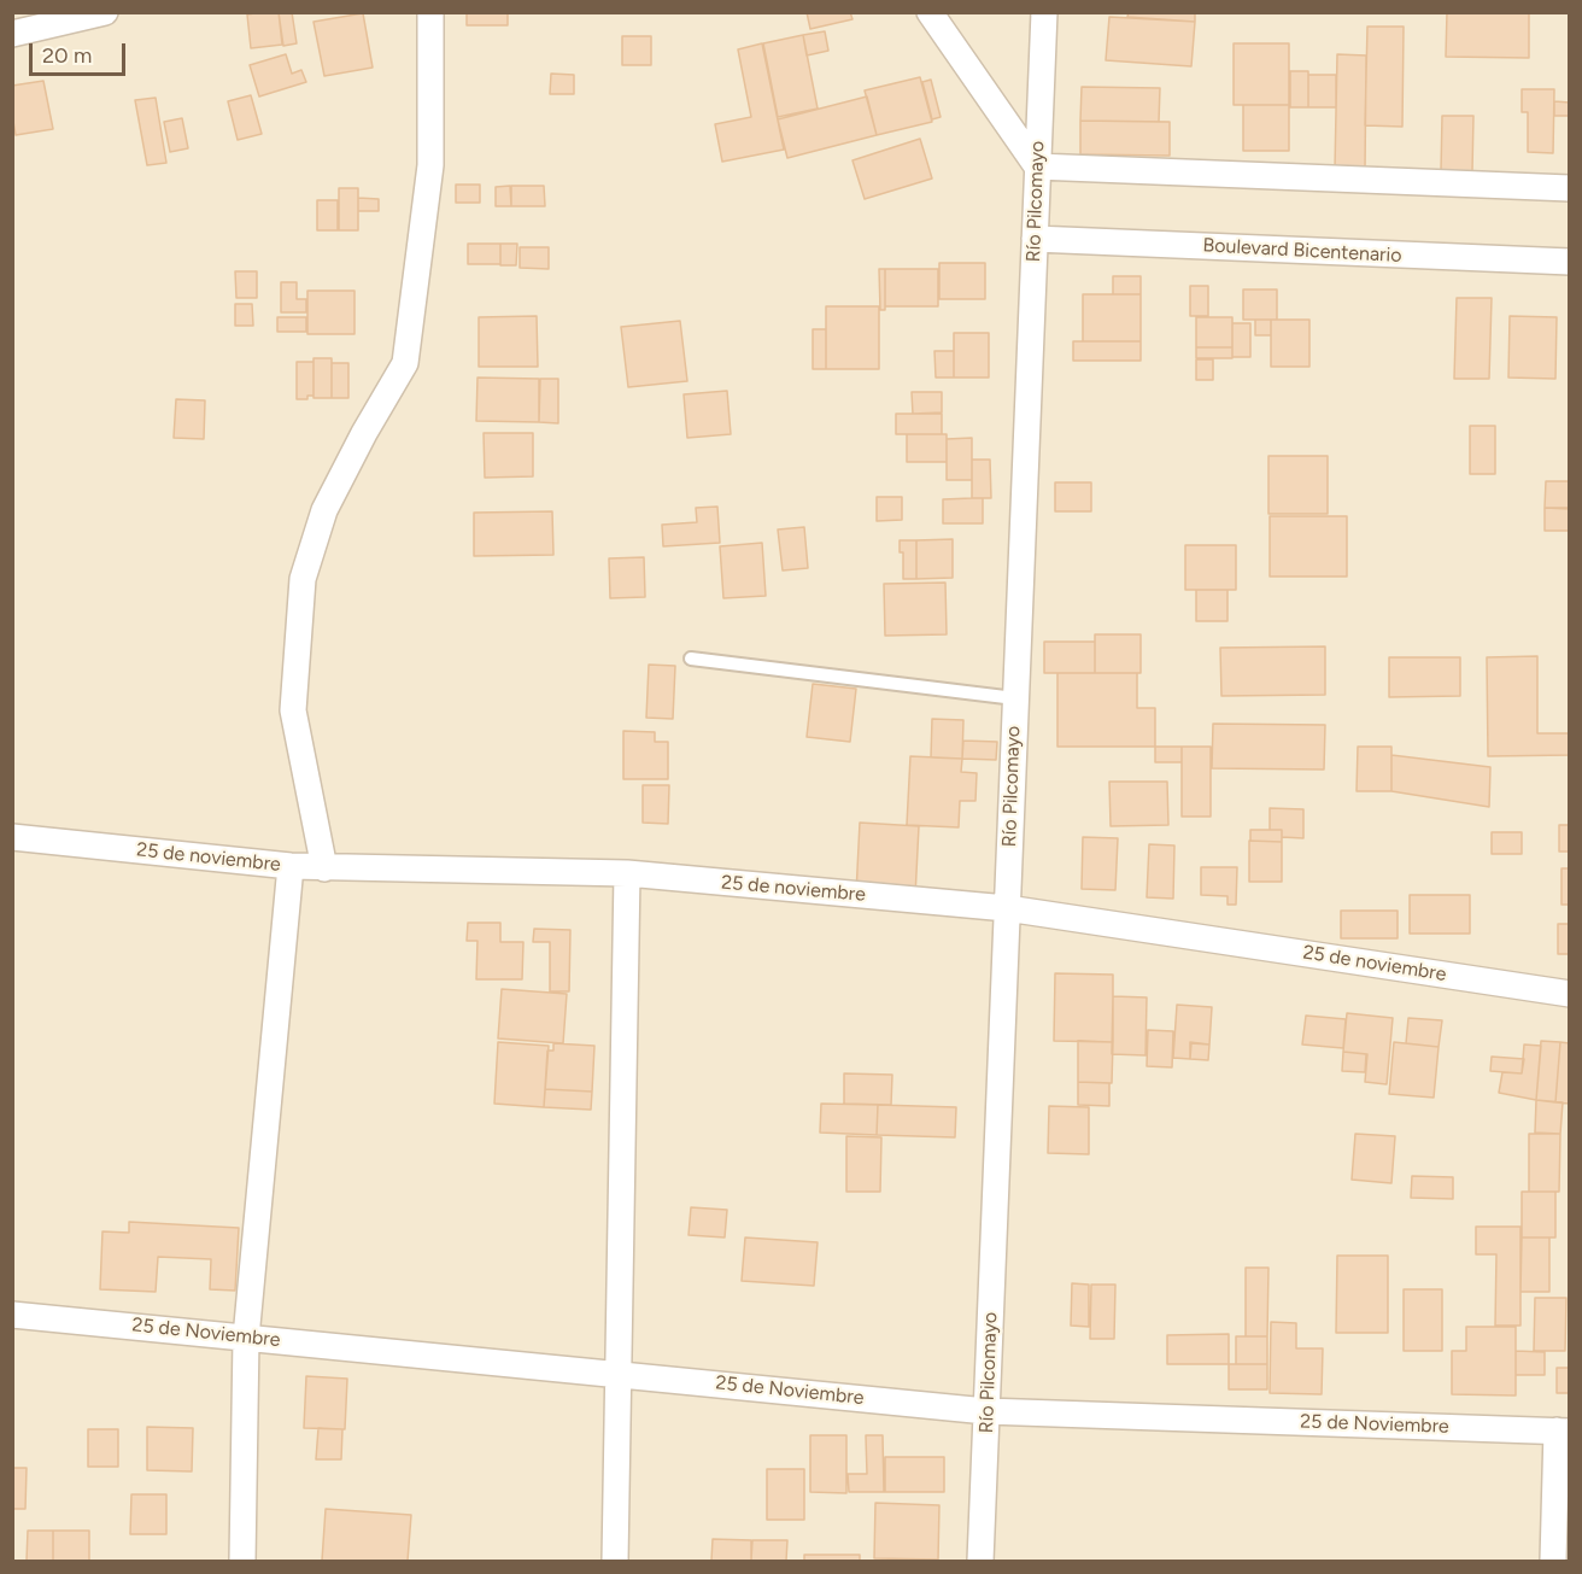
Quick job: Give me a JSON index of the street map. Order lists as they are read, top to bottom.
{
  "streets": {
    "street": [
      "Río Pilcomayo",
      "Boulevard Bicentenario",
      "25 de noviembre",
      "25 de Noviembre"
    ]
  },
  "crossings": [
    ["Río Pilcomayo", "Boulevard Bicentenario"],
    ["Río Pilcomayo", "25 de noviembre"],
    ["Río Pilcomayo", "25 de Noviembre"]
  ],
  "scale_bar": "20 m"
}
